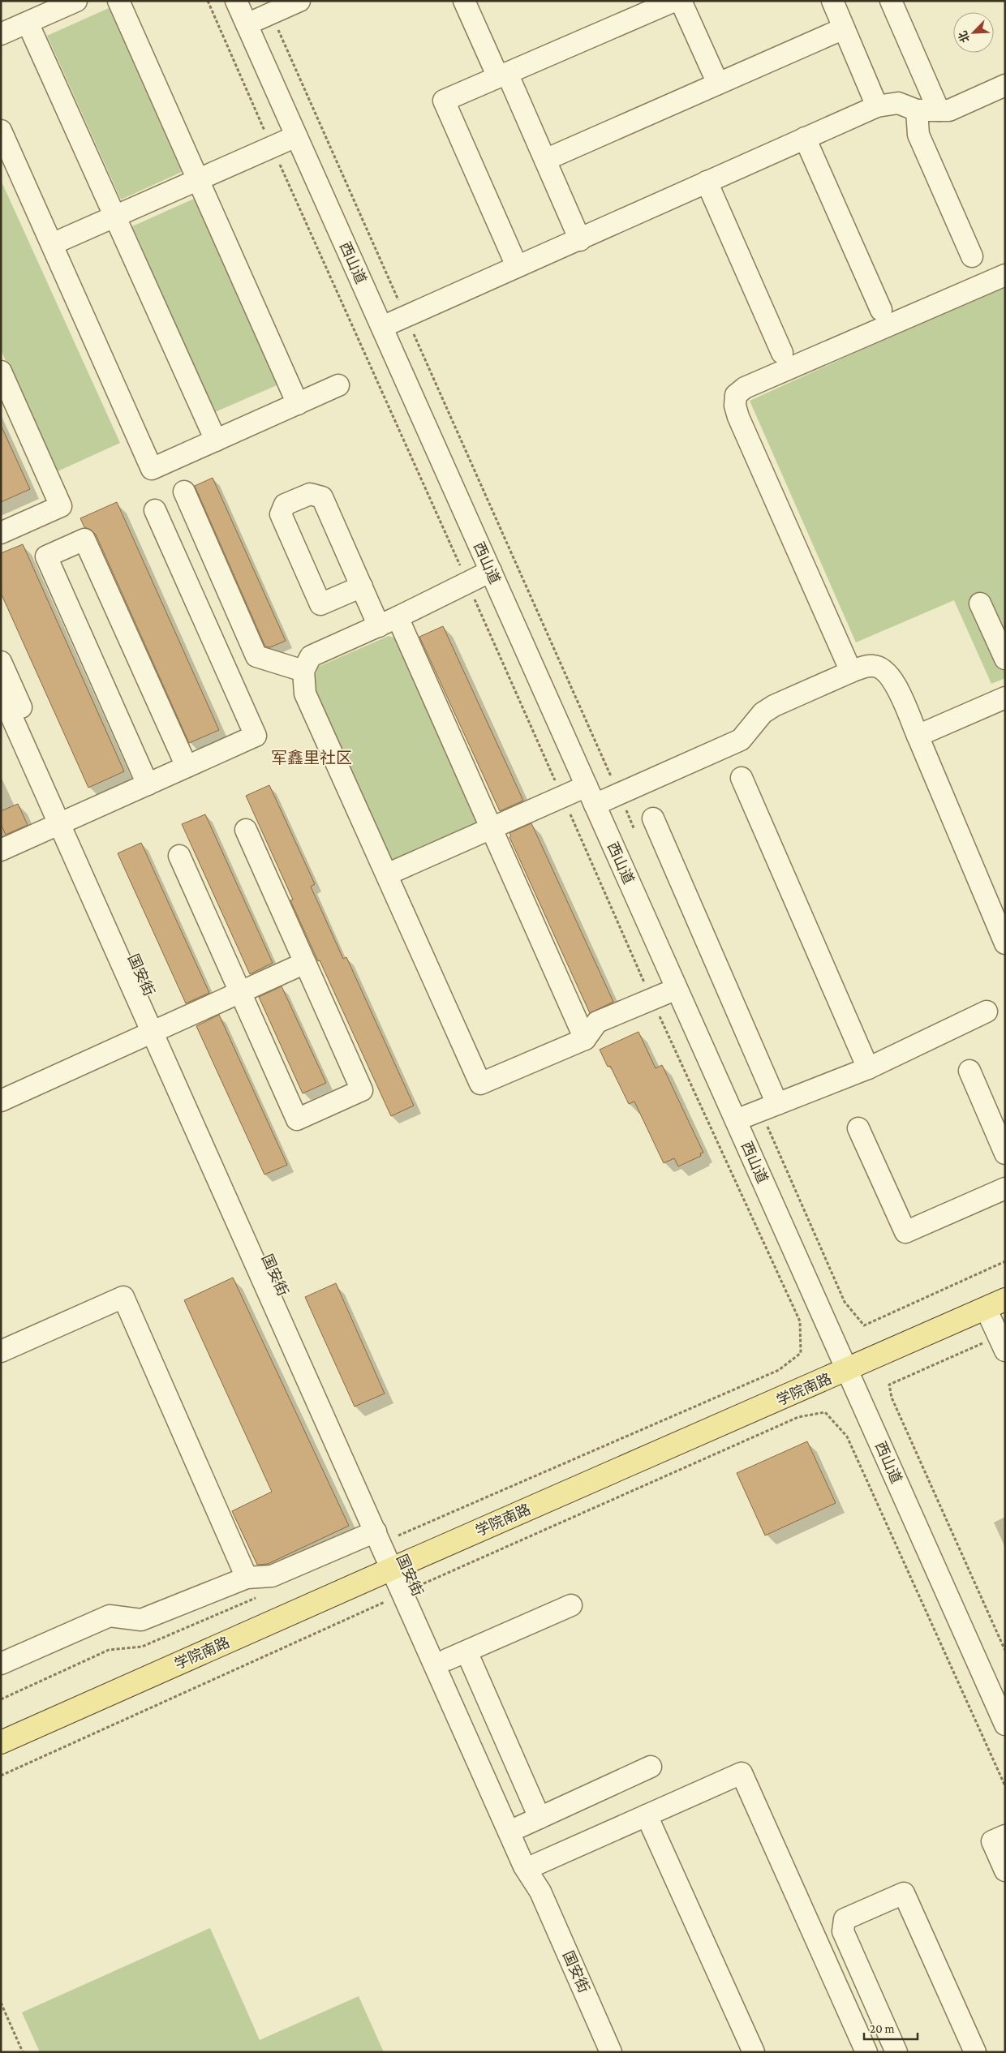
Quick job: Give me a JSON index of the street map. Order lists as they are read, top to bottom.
{
  "streets": {
    "main road": ["学院南路"],
    "street": ["西山道", "国安街"]
  },
  "crossings": [
    ["西山道", "学院南路"],
    ["国安街", "学院南路"]
  ],
  "districts": ["军鑫里社区"],
  "scale_bar": "20 m",
  "north": "bottom left"
}
